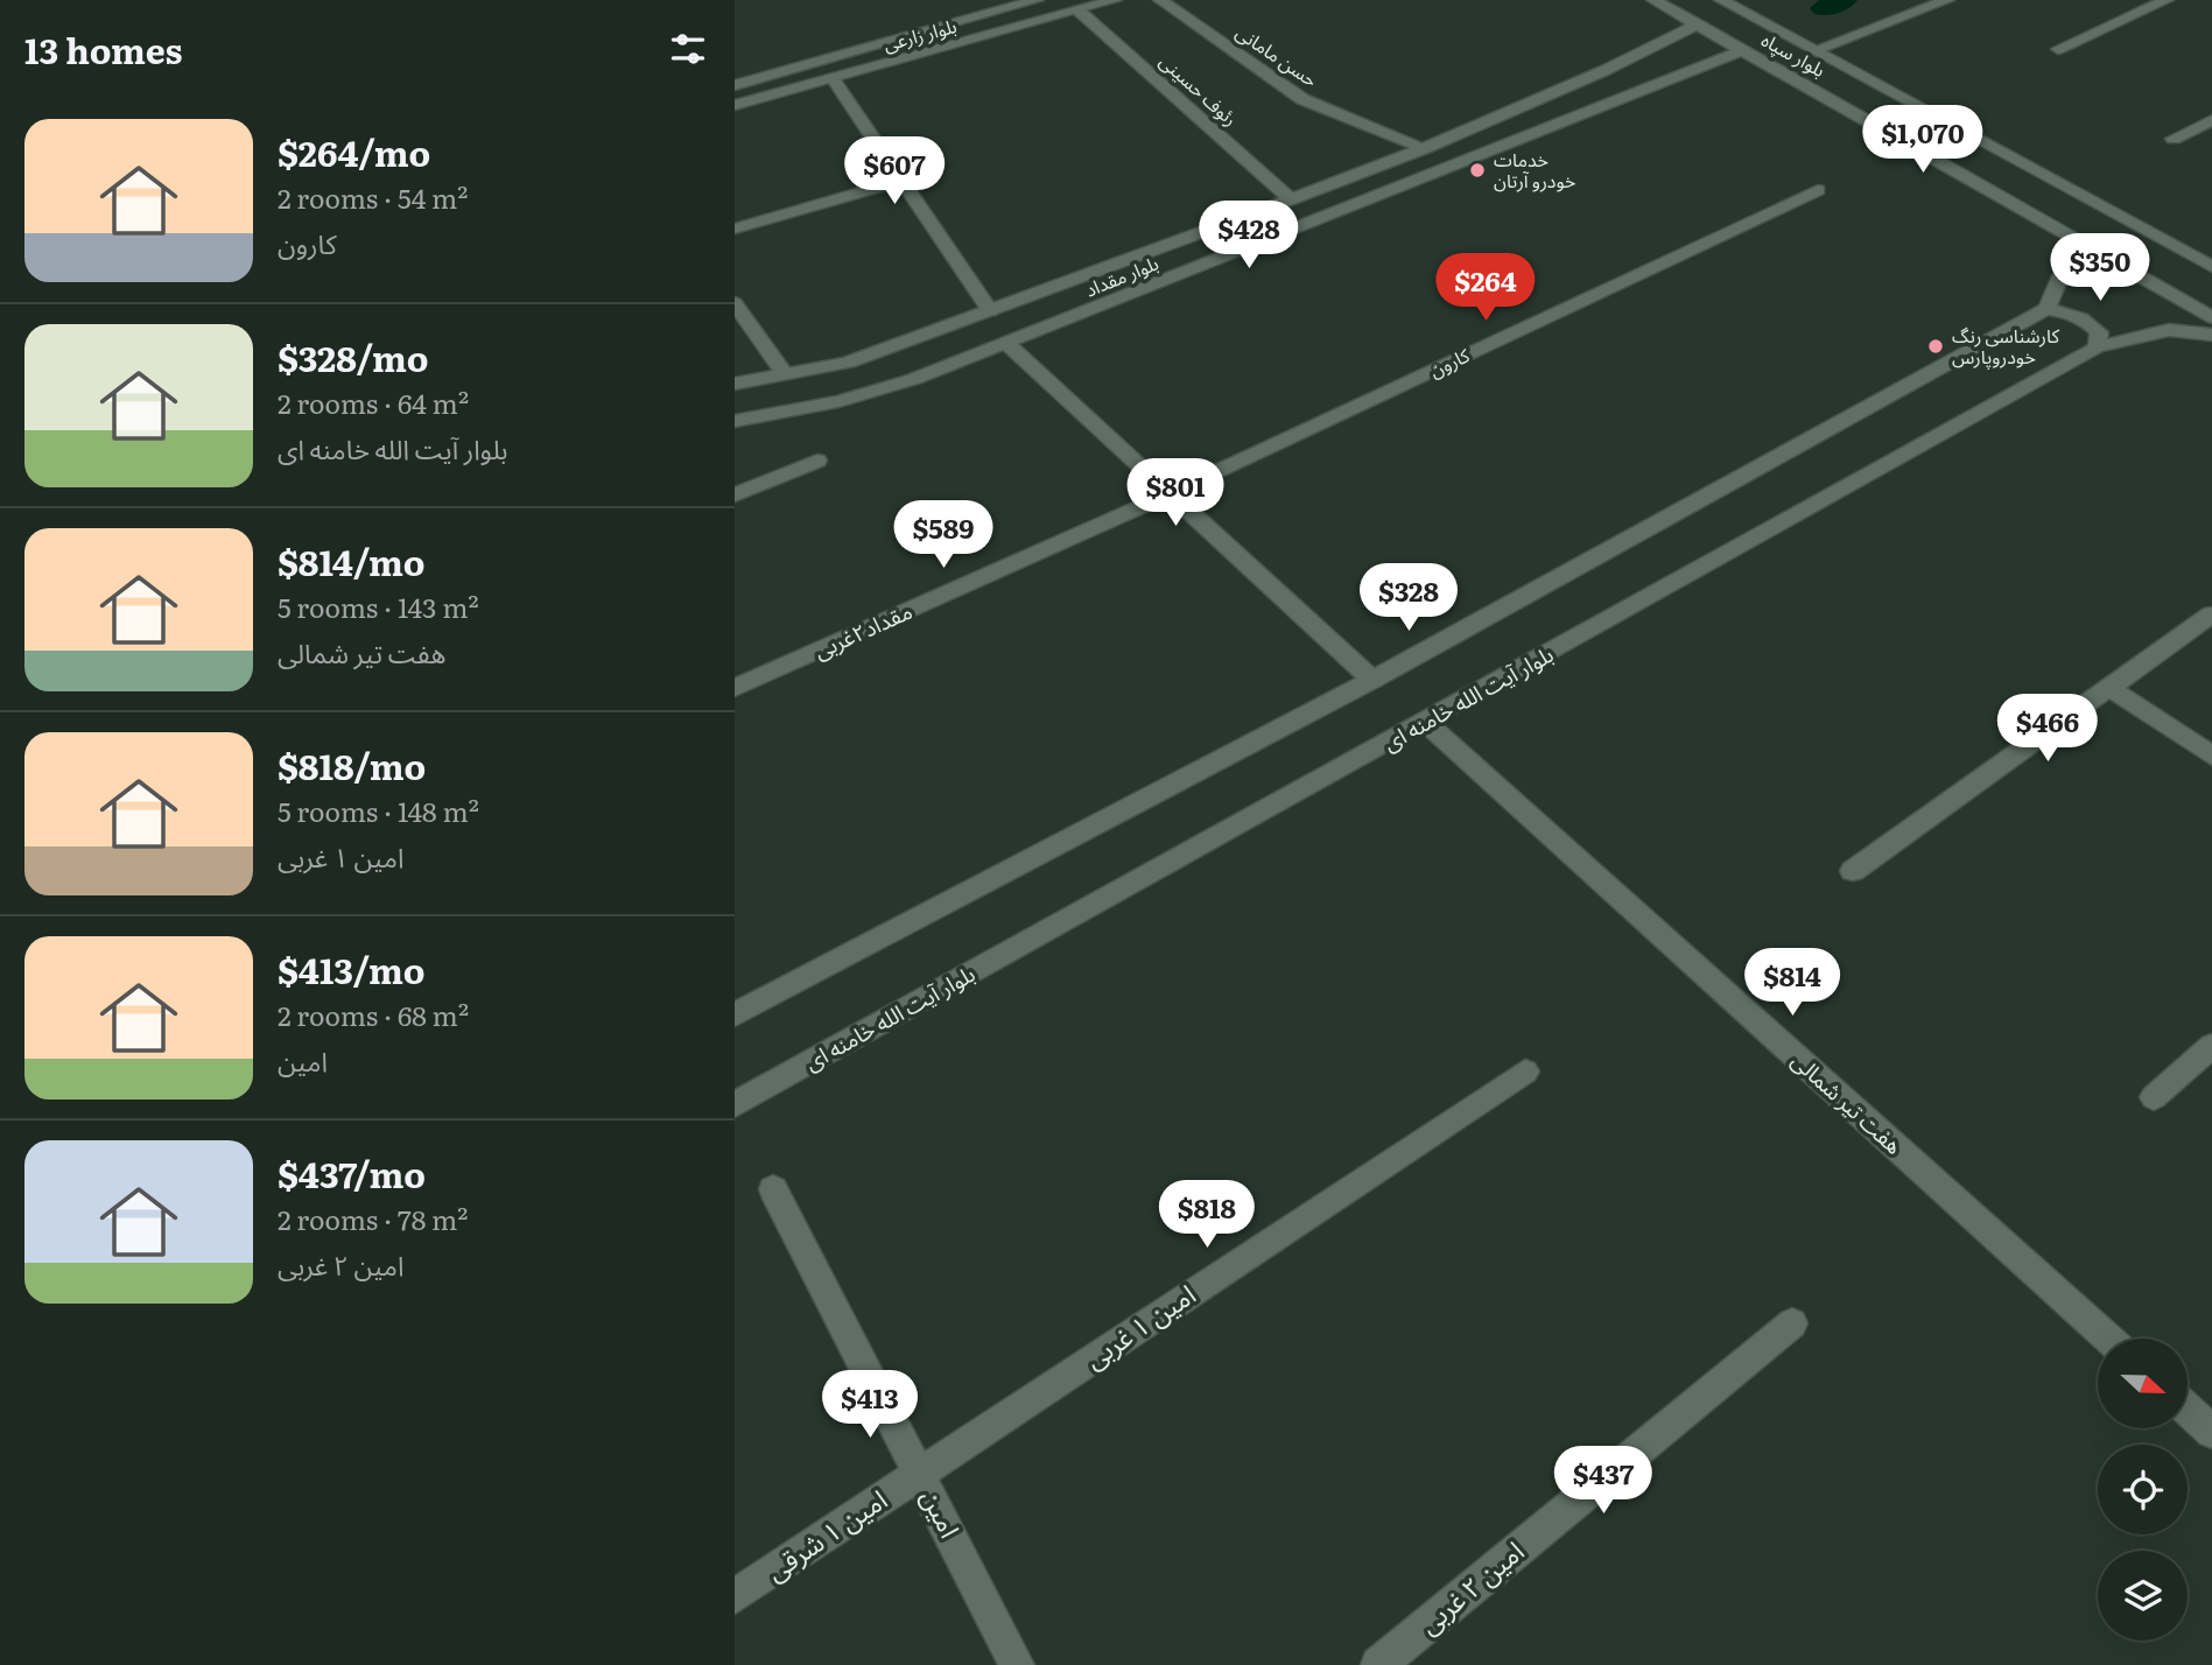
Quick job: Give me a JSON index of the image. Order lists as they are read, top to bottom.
{
  "streets": {
    "street": [
      "بلوار زارعی",
      "بلوار سپاه",
      "حسن مامانی",
      "رئوف حسینی",
      "بلوار مقداد",
      "کارون",
      "مقداد۲غربی",
      "بلوار آیت الله خامنه ای",
      "هفت تیر شمالی",
      "امین ۱ غربی",
      "امین",
      "امین ۱ شرقی",
      "امین ۲ غربی"
    ]
  },
  "crossings": [
    ["بلوار زارعی", "رئوف حسینی"],
    ["بلوار سپاه", "بلوار مقداد"],
    ["کارون", "مقداد۲غربی"],
    ["بلوار آیت الله خامنه ای", "هفت تیر شمالی"],
    ["امین ۱ غربی", "امین"],
    ["امین ۱ غربی", "امین ۱ شرقی"],
    ["امین", "امین ۱ شرقی"]
  ],
  "places": ["خدمات خودرو آرتان", "کارشناسی رنگ خودروپارس"],
  "north": "right",
  "page": {
    "heading": "13 homes",
    "list": [
      {
        "name": "$264/mo",
        "note": "2 rooms · 54 m² · کارون"
      },
      {
        "name": "$328/mo",
        "note": "2 rooms · 64 m² · بلوار آیت الله خامنه ای"
      },
      {
        "name": "$814/mo",
        "note": "5 rooms · 143 m² · هفت تیر شمالی"
      },
      {
        "name": "$818/mo",
        "note": "5 rooms · 148 m² · امین ۱ غربی"
      },
      {
        "name": "$413/mo",
        "note": "2 rooms · 68 m² · امین"
      },
      {
        "name": "$437/mo",
        "note": "2 rooms · 78 m² · امین ۲ غربی"
      }
    ],
    "price": [
      "$1,070",
      "$607",
      "$428",
      "$350",
      "$264",
      "$801",
      "$589",
      "$328",
      "$466",
      "$814",
      "$818",
      "$413",
      "$437"
    ]
  }
}
